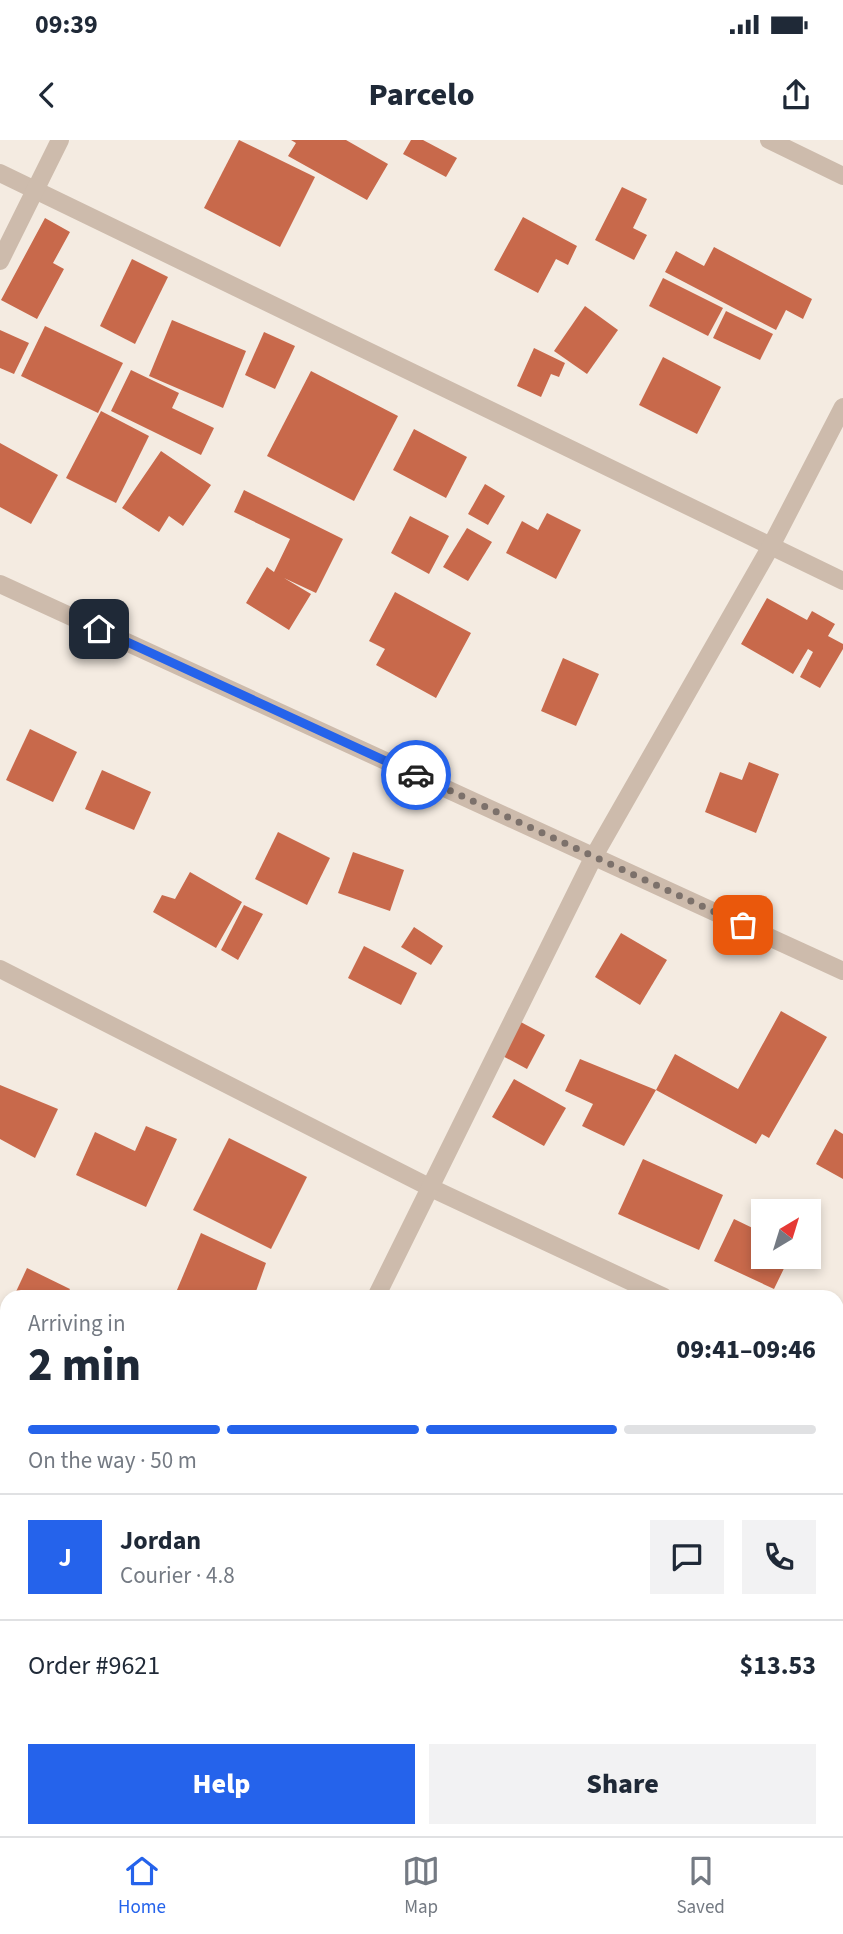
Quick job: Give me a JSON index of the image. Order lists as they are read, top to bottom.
{
  "north": "top right",
  "page": {
    "status": "09:39",
    "header": "Parcelo",
    "heading": ["2 min", "Arriving in", "09:41–09:46"],
    "panel": [
      "Jordan",
      "Courier · 4.8",
      "Order #9621",
      "$13.53"
    ],
    "bar": "On the way · 50 m",
    "round": "J",
    "buttons": ["Help", "Share"],
    "tabs": ["Home", "Map", "Saved"]
  }
}
